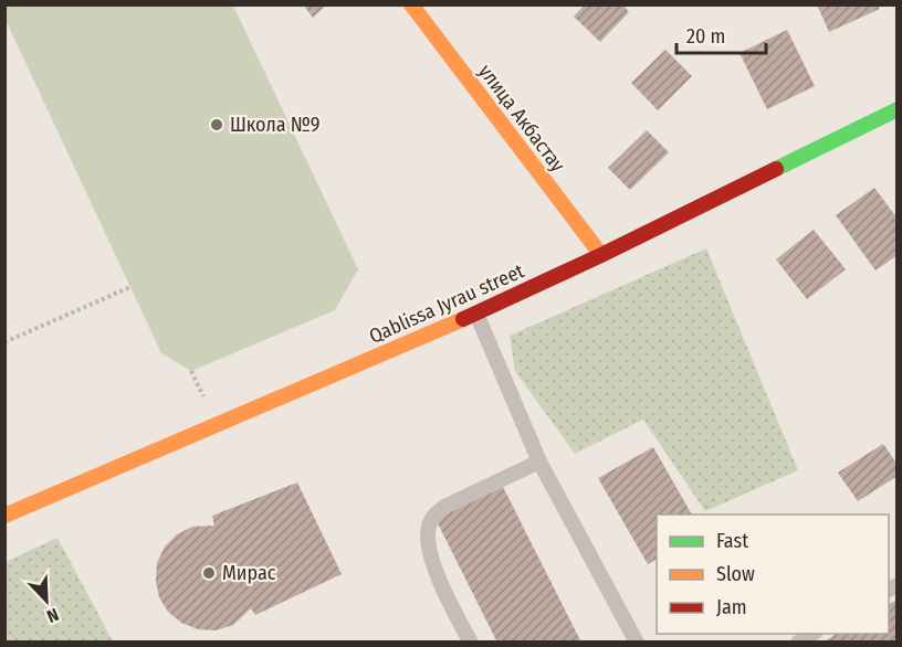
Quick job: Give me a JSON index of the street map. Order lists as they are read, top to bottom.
{
  "streets": {
    "street": ["улица Акбастау", "Qablissa Jyrau street"]
  },
  "crossings": [
    ["улица Акбастау", "Qablissa Jyrau street"]
  ],
  "places": ["Школа №9", "Мирас"],
  "legend": ["Fast", "Slow", "Jam"],
  "scale_bar": "20 m",
  "north": "bottom right"
}
